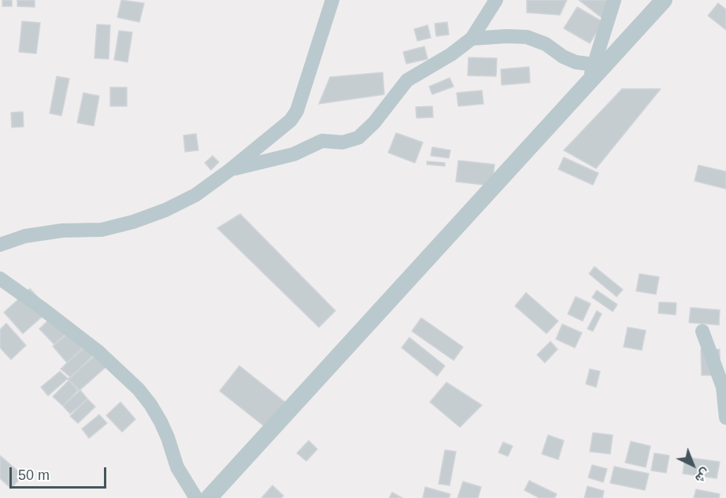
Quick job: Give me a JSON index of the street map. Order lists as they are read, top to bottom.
{
  "scale_bar": "50 m",
  "north": "bottom right"
}
